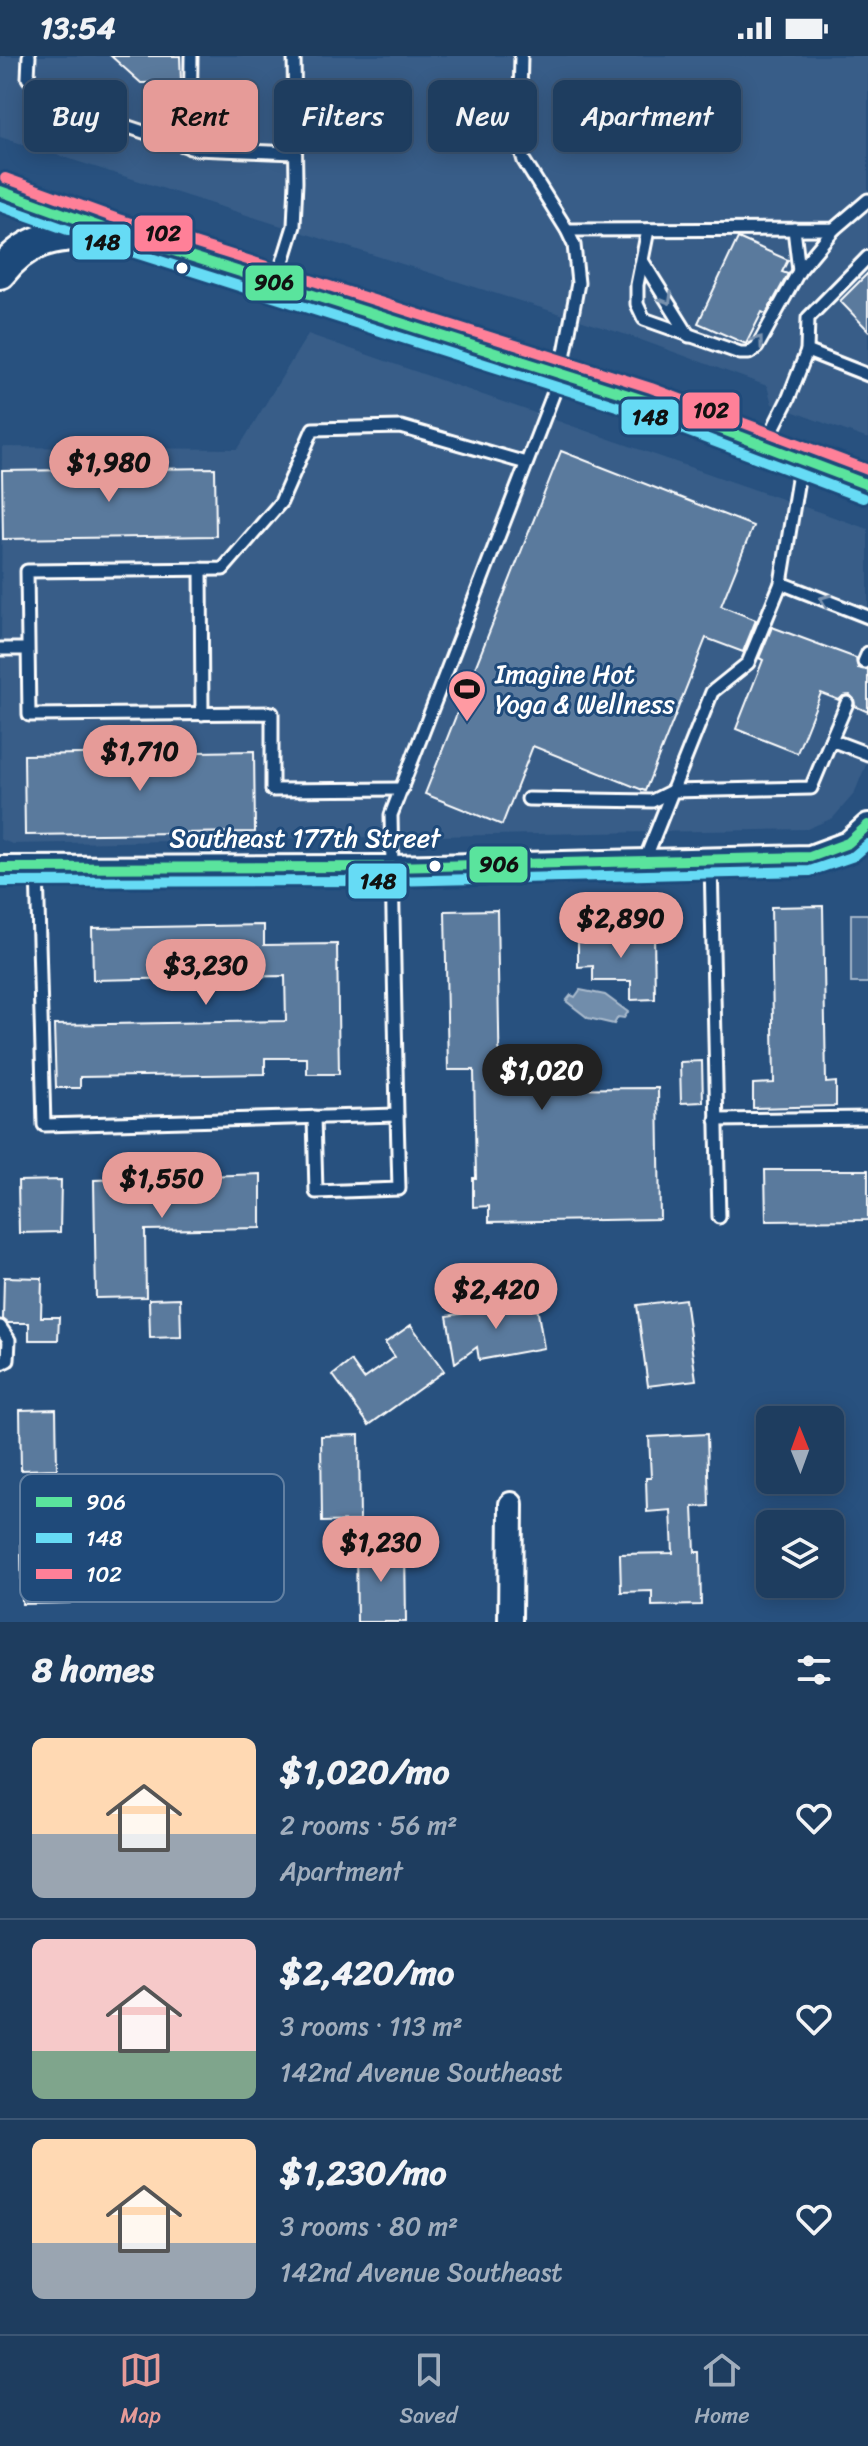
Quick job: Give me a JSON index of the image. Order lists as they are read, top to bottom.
{
  "streets": {
    "street": ["Southeast 177th Street"]
  },
  "places": {
    "sports": ["Imagine Hot Yoga & Wellness"]
  },
  "lines": ["transit line 102", "transit line 906", "transit line 148"],
  "legend": ["906", "148", "102"],
  "north": "top",
  "page": {
    "status": "13:54",
    "chip": [
      "Buy",
      "Rent",
      "Filters",
      "New",
      "Apartment"
    ],
    "price": [
      "$1,980",
      "$1,710",
      "$2,890",
      "$3,230",
      "$1,020",
      "$1,550",
      "$2,420",
      "$1,230"
    ],
    "heading": "8 homes",
    "list": [
      {
        "name": "$1,020/mo",
        "note": "2 rooms · 56 m² · Apartment"
      },
      {
        "name": "$2,420/mo",
        "note": "3 rooms · 113 m² · 142nd Avenue Southeast"
      },
      {
        "name": "$1,230/mo",
        "note": "3 rooms · 80 m² · 142nd Avenue Southeast"
      }
    ],
    "tabs": ["Map", "Saved", "Home"]
  }
}
